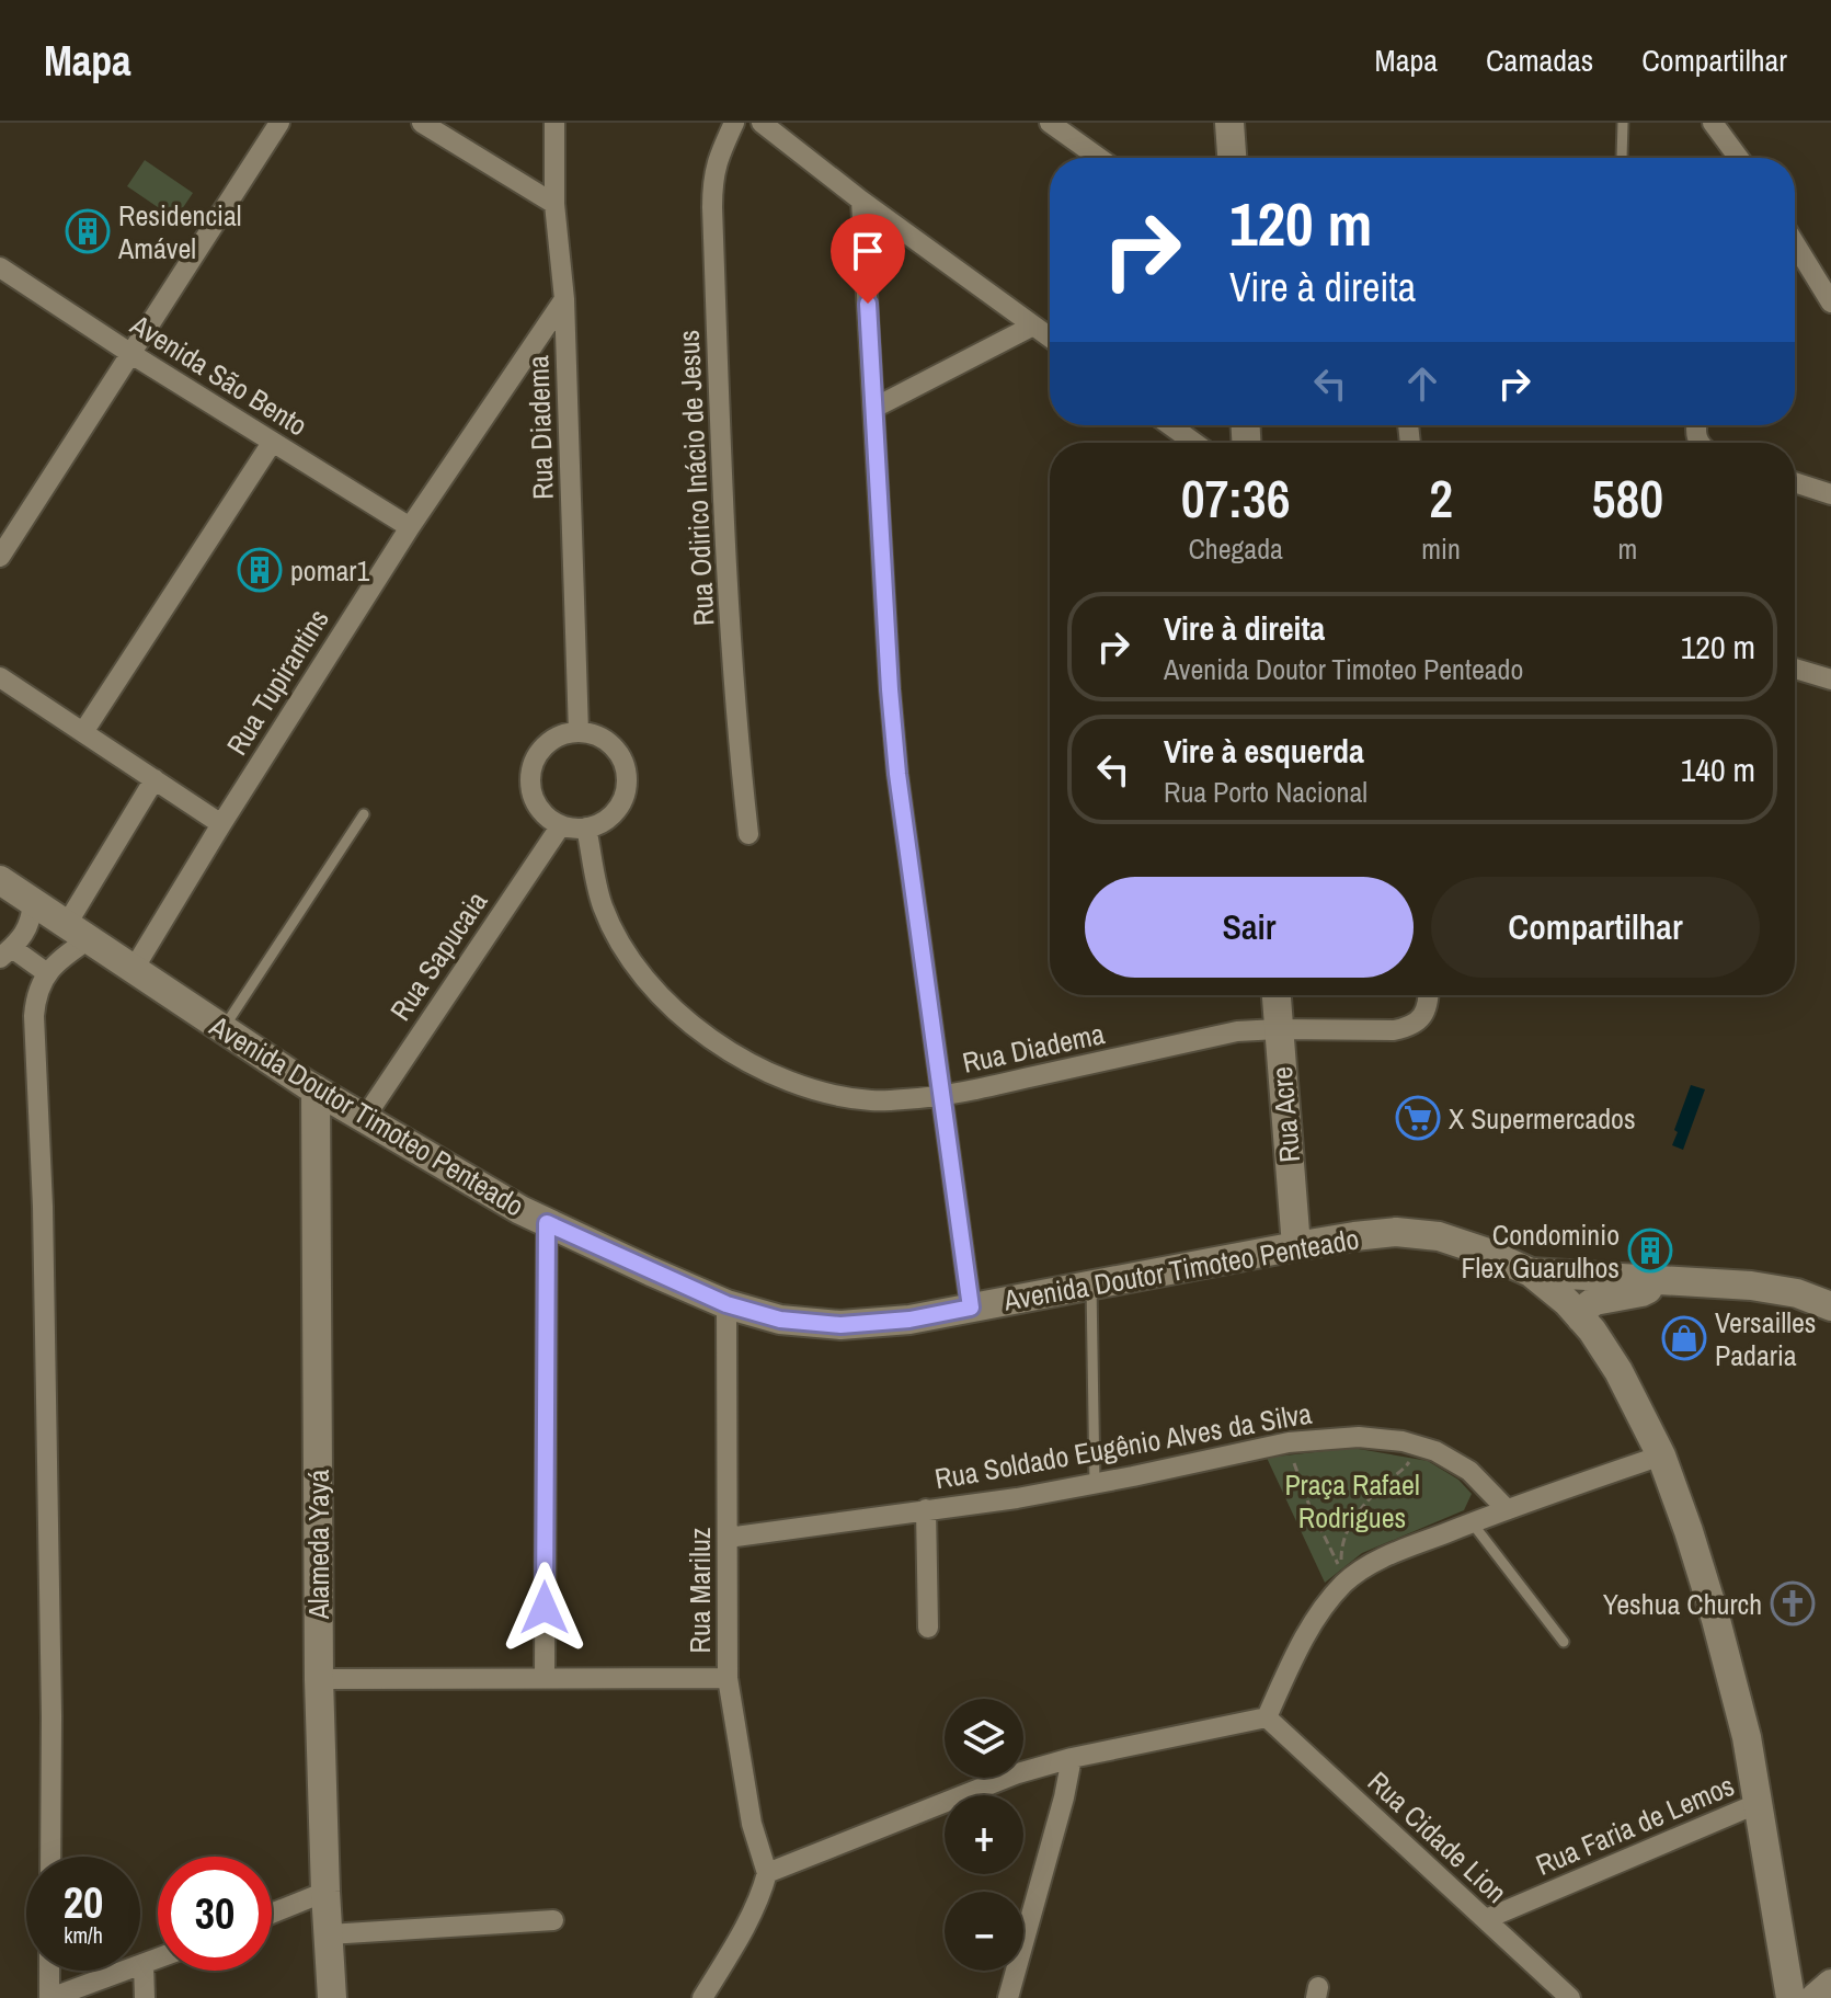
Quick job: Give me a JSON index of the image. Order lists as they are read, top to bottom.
{
  "streets": {
    "main road": ["Rua Acre", "Avenida Doutor Timoteo Penteado", "Alameda Yayá"],
    "street": [
      "Avenida São Bento",
      "Rua Diadema",
      "Rua Odirico Inácio de Jesus",
      "Rua Tupirantins",
      "Rua Sapucaia",
      "Rua Soldado Eugênio Alves da Silva",
      "Rua Mariluz",
      "Rua Faria de Lemos",
      "Rua Cidade Lion"
    ]
  },
  "crossings": [
    ["Avenida São Bento", "Rua Tupirantins"],
    ["Rua Diadema", "Rua Tupirantins"],
    ["Rua Diadema", "Rua Sapucaia"],
    ["Rua Diadema", "Rua Acre"],
    ["Rua Tupirantins", "Avenida Doutor Timoteo Penteado"],
    ["Rua Sapucaia", "Avenida Doutor Timoteo Penteado"],
    ["Rua Acre", "Avenida Doutor Timoteo Penteado"],
    ["Avenida Doutor Timoteo Penteado", "Alameda Yayá"],
    ["Avenida Doutor Timoteo Penteado", "Rua Mariluz"],
    ["Avenida Doutor Timoteo Penteado", "Rua Faria de Lemos"],
    ["Rua Soldado Eugênio Alves da Silva", "Rua Mariluz"],
    ["Rua Faria de Lemos", "Rua Cidade Lion"]
  ],
  "parks": ["Praça Rafael Rodrigues"],
  "places": {
    "building": ["Residencial Amável", "pomar1", "Condominio Flex Guarulhos"],
    "supermarket": ["X Supermercados"],
    "shop": ["Versailles Padaria"],
    "church": ["Yeshua Church"]
  },
  "page": {
    "header": "Mapa",
    "nav": ["Mapa", "Camadas", "Compartilhar"],
    "turn": ["120 m", "Vire à direita"],
    "eta": [
      "07:36",
      "Chegada",
      "2",
      "min",
      "580",
      "m"
    ],
    "list": [
      {
        "name": "Vire à direita",
        "note": "Avenida Doutor Timoteo Penteado",
        "value": "120 m"
      },
      {
        "name": "Vire à esquerda",
        "note": "Rua Porto Nacional",
        "value": "140 m"
      }
    ],
    "buttons": ["Sair", "Compartilhar"],
    "map_buttons": ["+", "−"],
    "speed": "20 km/h",
    "limit": "30"
  }
}
